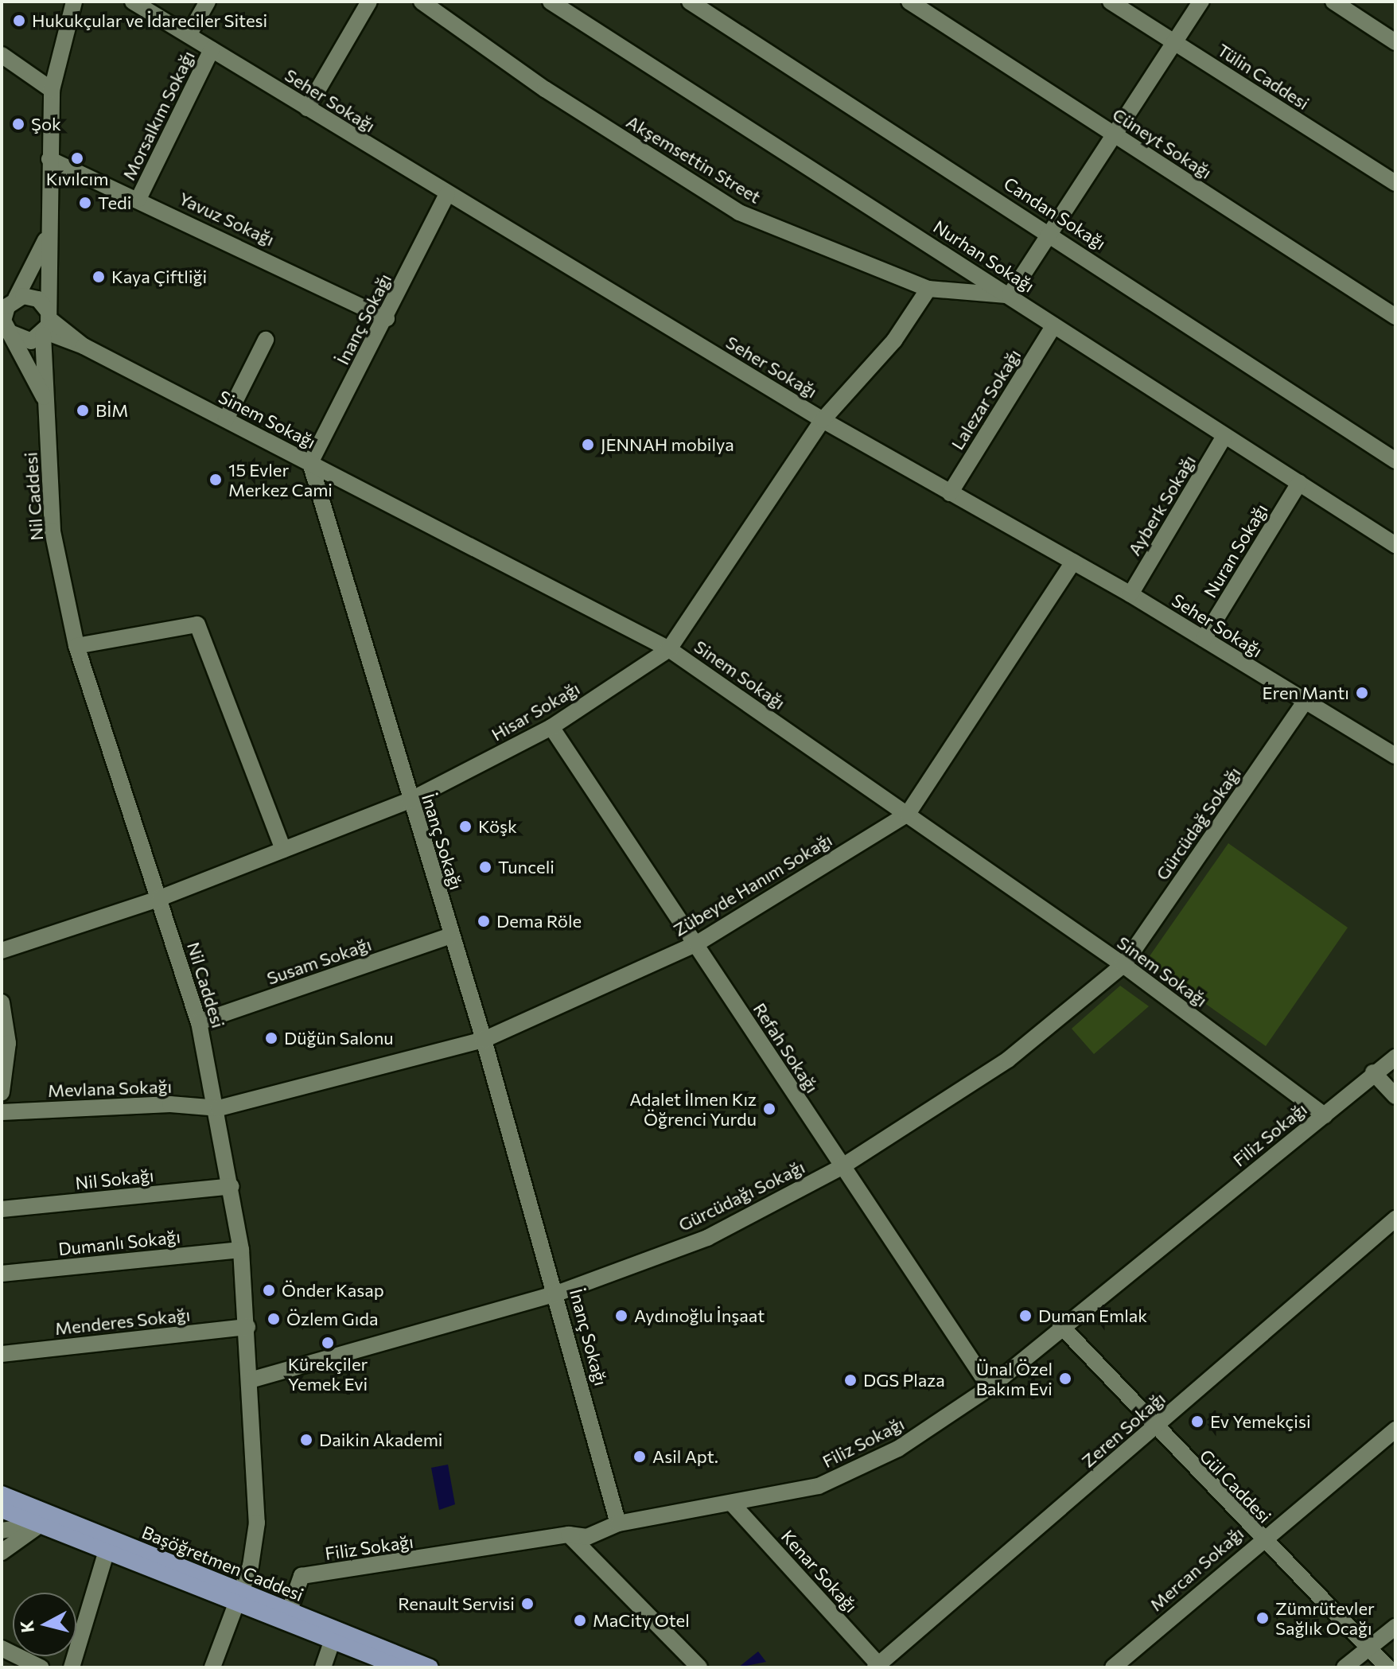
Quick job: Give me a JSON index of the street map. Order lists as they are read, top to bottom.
{
  "streets": {
    "main road": ["Başöğretmen Caddesi"],
    "street": [
      "Tülin Caddesi",
      "Seher Sokağı",
      "Morsalkım Sokağı",
      "Cüneyt Sokağı",
      "Akşemsettin Street",
      "Candan Sokağı",
      "Yavuz Sokağı",
      "Nurhan Sokağı",
      "İnanç Sokağı",
      "Lalezar Sokağı",
      "Sinem Sokağı",
      "Nil Caddesi",
      "Ayberk Sokağı",
      "Nuran Sokağı",
      "Hisar Sokağı",
      "Gürcüdağ Sokağı",
      "Zübeyde Hanım Sokağı",
      "Susam Sokağı",
      "Refah Sokağı",
      "Mevlana Sokağı",
      "Filiz Sokağı",
      "Nil Sokağı",
      "Gürcüdağı Sokağı",
      "Dumanlı Sokağı",
      "Menderes Sokağı",
      "Zeren Sokağı",
      "Gül Caddesi",
      "Mercan Sokağı",
      "Kenar Sokağı"
    ]
  },
  "crossings": [
    ["Seher Sokağı", "Morsalkım Sokağı"],
    ["Seher Sokağı", "İnanç Sokağı"],
    ["Seher Sokağı", "Lalezar Sokağı"],
    ["Seher Sokağı", "Ayberk Sokağı"],
    ["Seher Sokağı", "Nuran Sokağı"],
    ["Seher Sokağı", "Hisar Sokağı"],
    ["Seher Sokağı", "Gürcüdağ Sokağı"],
    ["Seher Sokağı", "Zübeyde Hanım Sokağı"],
    ["Morsalkım Sokağı", "Yavuz Sokağı"],
    ["Akşemsettin Street", "Nurhan Sokağı"],
    ["Akşemsettin Street", "Hisar Sokağı"],
    ["Yavuz Sokağı", "İnanç Sokağı"],
    ["Nurhan Sokağı", "Lalezar Sokağı"],
    ["Nurhan Sokağı", "Ayberk Sokağı"],
    ["Nurhan Sokağı", "Nuran Sokağı"],
    ["İnanç Sokağı", "Sinem Sokağı"],
    ["İnanç Sokağı", "Hisar Sokağı"],
    ["İnanç Sokağı", "Zübeyde Hanım Sokağı"],
    ["İnanç Sokağı", "Susam Sokağı"],
    ["İnanç Sokağı", "Filiz Sokağı"],
    ["İnanç Sokağı", "Gürcüdağı Sokağı"],
    ["Sinem Sokağı", "Nil Caddesi"],
    ["Sinem Sokağı", "Hisar Sokağı"],
    ["Sinem Sokağı", "Gürcüdağ Sokağı"],
    ["Sinem Sokağı", "Zübeyde Hanım Sokağı"],
    ["Sinem Sokağı", "Filiz Sokağı"],
    ["Sinem Sokağı", "Gürcüdağı Sokağı"],
    ["Nil Caddesi", "Hisar Sokağı"],
    ["Nil Caddesi", "Zübeyde Hanım Sokağı"],
    ["Nil Caddesi", "Susam Sokağı"],
    ["Nil Caddesi", "Mevlana Sokağı"],
    ["Nil Caddesi", "Nil Sokağı"],
    ["Nil Caddesi", "Gürcüdağı Sokağı"],
    ["Nil Caddesi", "Dumanlı Sokağı"],
    ["Nil Caddesi", "Menderes Sokağı"],
    ["Nil Caddesi", "Başöğretmen Caddesi"],
    ["Hisar Sokağı", "Refah Sokağı"],
    ["Gürcüdağ Sokağı", "Gürcüdağı Sokağı"],
    ["Zübeyde Hanım Sokağı", "Refah Sokağı"],
    ["Zübeyde Hanım Sokağı", "Mevlana Sokağı"],
    ["Refah Sokağı", "Filiz Sokağı"],
    ["Refah Sokağı", "Gürcüdağı Sokağı"],
    ["Filiz Sokağı", "Gül Caddesi"],
    ["Filiz Sokağı", "Başöğretmen Caddesi"],
    ["Filiz Sokağı", "Kenar Sokağı"],
    ["Zeren Sokağı", "Gül Caddesi"],
    ["Zeren Sokağı", "Kenar Sokağı"],
    ["Gül Caddesi", "Mercan Sokağı"]
  ],
  "places": [
    "Hukukçular ve İdareciler Sitesi",
    "Şok",
    "Kıvılcım",
    "Tedi",
    "Kaya Çiftliği",
    "BİM",
    "JENNAH mobilya",
    "15 Evler Merkez Cami",
    "Eren Mantı",
    "Köşk",
    "Tunceli",
    "Dema Röle",
    "Düğün Salonu",
    "Adalet İlmen Kız Öğrenci Yurdu",
    "Önder Kasap",
    "Aydınoğlu İnşaat",
    "Duman Emlak",
    "Özlem Gıda",
    "Kürekçiler Yemek Evi",
    "Ünal Özel Bakım Evi",
    "DGS Plaza",
    "Ev Yemekçisi",
    "Daikin Akademi",
    "Asil Apt.",
    "Renault Servisi",
    "Zümrütevler Sağlık Ocağı",
    "MaCity Otel"
  ],
  "north": "left"
}
